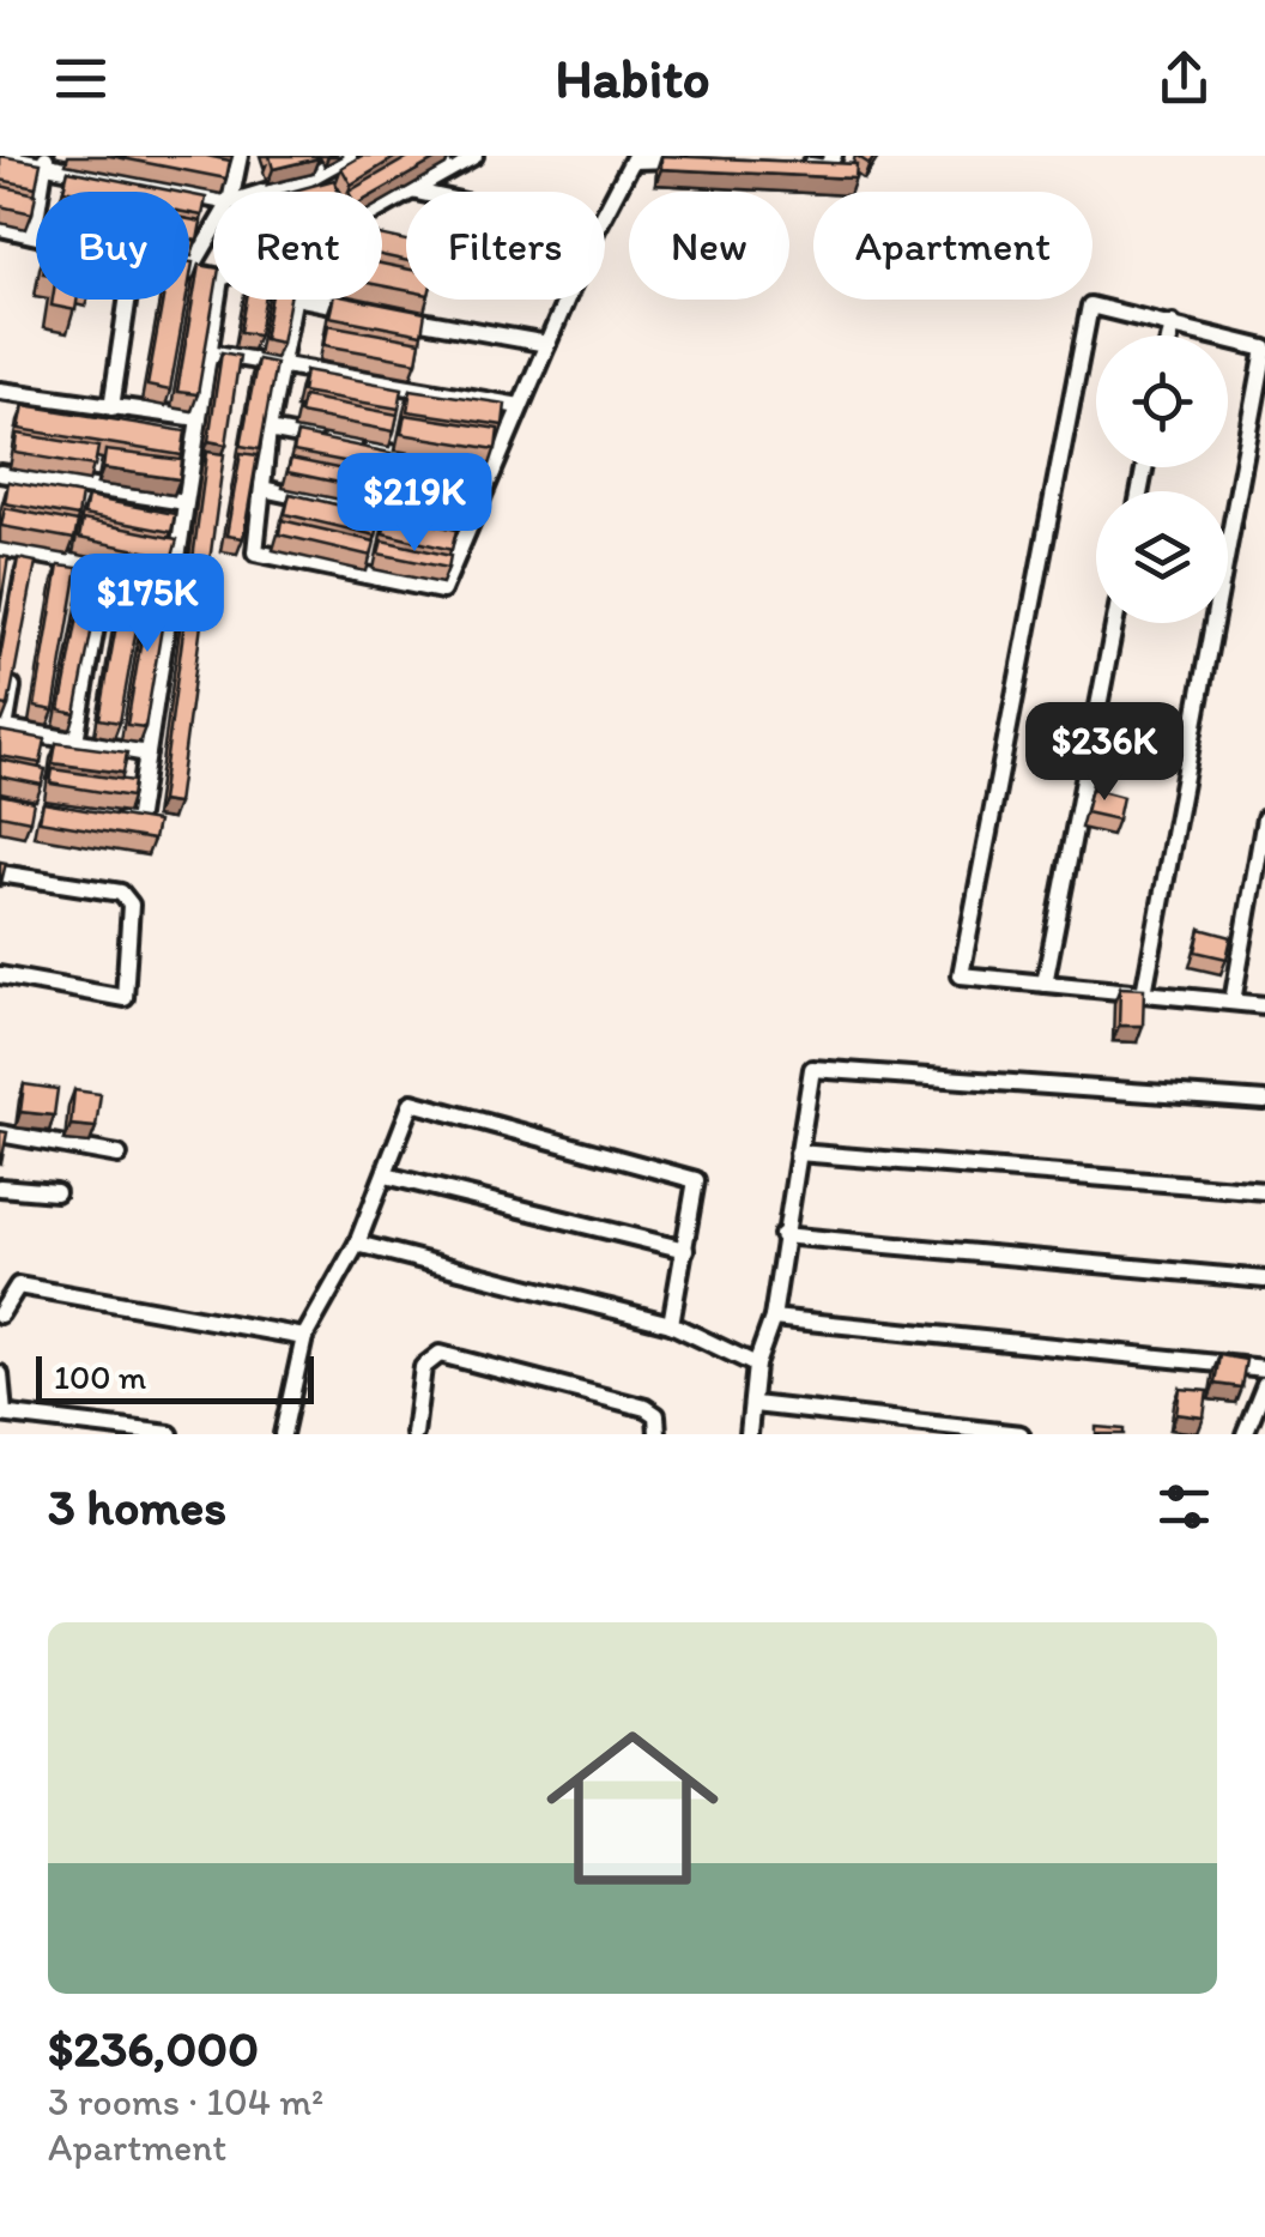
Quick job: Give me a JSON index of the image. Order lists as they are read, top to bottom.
{
  "scale_bar": "100 m",
  "page": {
    "header": "Habito",
    "chip": [
      "Buy",
      "Rent",
      "Filters",
      "New",
      "Apartment"
    ],
    "price": ["$219K", "$175K", "$236K"],
    "scale": "100 m",
    "heading": "3 homes",
    "list": [
      {
        "name": "$236,000",
        "note": "3 rooms · 104 m² · Apartment"
      }
    ]
  }
}
